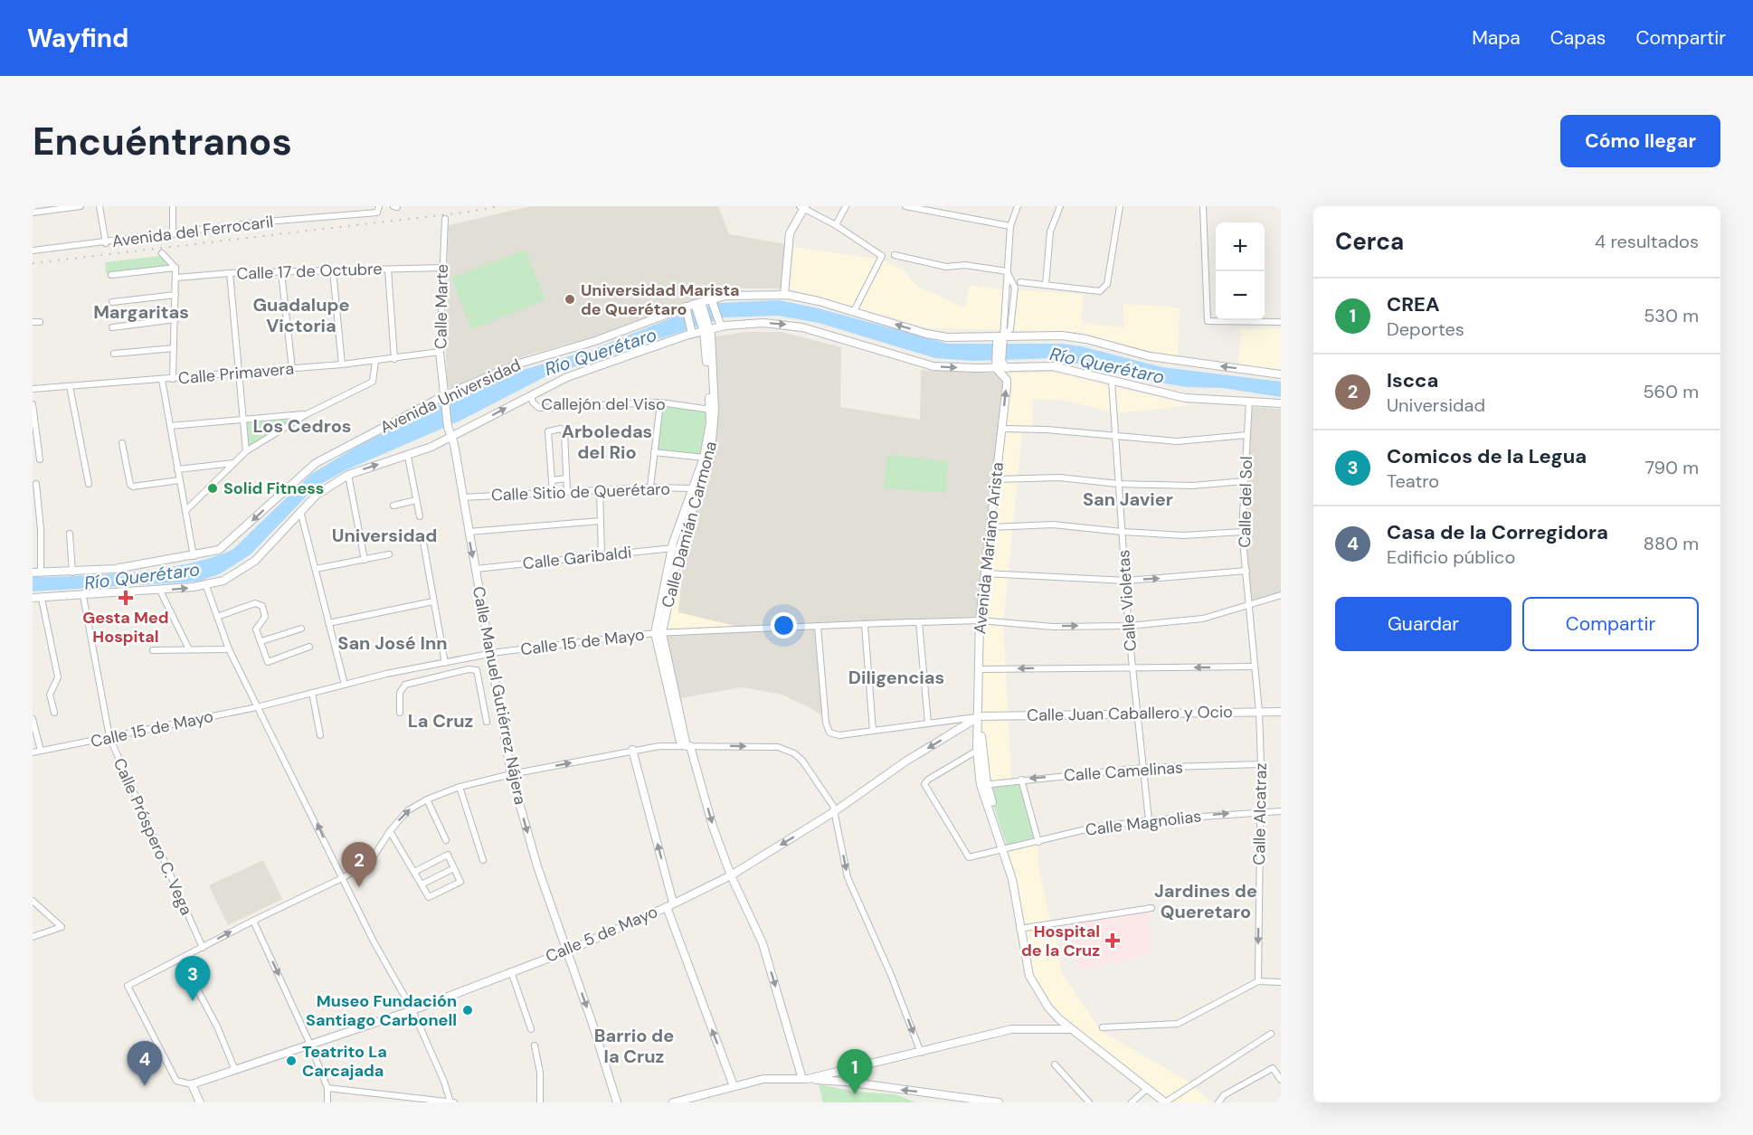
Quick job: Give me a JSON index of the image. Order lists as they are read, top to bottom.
{
  "streets": {
    "street": [
      "Avenida del Ferrocaril",
      "Calle 17 de Octubre",
      "Calle Marte",
      "Calle Primavera",
      "Avenida Universidad",
      "Callejón del Viso",
      "Calle Sitio de Querétaro",
      "Calle del Sol",
      "Calle Damián Carmona",
      "Avenida Mariano Arista",
      "Calle Garibaldi",
      "Calle Violetas",
      "Calle 15 de Mayo",
      "Calle Manuel Gutiérrez Nájera",
      "Calle Juan Caballero y Ocio",
      "Calle Camelinas",
      "Calle Alcatraz",
      "Calle Magnolias",
      "Calle Próspero C. Vega",
      "Calle 5 de Mayo"
    ]
  },
  "crossings": [
    ["Calle 17 de Octubre", "Calle Marte"],
    ["Calle Marte", "Calle Primavera"],
    ["Calle Marte", "Avenida Universidad"],
    ["Calle Marte", "Calle Manuel Gutiérrez Nájera"],
    ["Avenida Universidad", "Callejón del Viso"],
    ["Avenida Universidad", "Calle del Sol"],
    ["Avenida Universidad", "Calle Damián Carmona"],
    ["Avenida Universidad", "Avenida Mariano Arista"],
    ["Avenida Universidad", "Calle Violetas"],
    ["Avenida Universidad", "Calle Manuel Gutiérrez Nájera"],
    ["Avenida Universidad", "Calle Próspero C. Vega"],
    ["Callejón del Viso", "Calle Damián Carmona"],
    ["Calle Sitio de Querétaro", "Calle Damián Carmona"],
    ["Calle Sitio de Querétaro", "Calle Manuel Gutiérrez Nájera"],
    ["Calle del Sol", "Calle 15 de Mayo"],
    ["Calle del Sol", "Calle Alcatraz"],
    ["Calle Damián Carmona", "Calle Garibaldi"],
    ["Calle Damián Carmona", "Calle 15 de Mayo"],
    ["Calle Damián Carmona", "Calle 5 de Mayo"],
    ["Avenida Mariano Arista", "Calle 15 de Mayo"],
    ["Avenida Mariano Arista", "Calle Juan Caballero y Ocio"],
    ["Avenida Mariano Arista", "Calle 5 de Mayo"],
    ["Calle Garibaldi", "Calle Manuel Gutiérrez Nájera"],
    ["Calle Violetas", "Calle 15 de Mayo"],
    ["Calle Violetas", "Calle Juan Caballero y Ocio"],
    ["Calle Violetas", "Calle Camelinas"],
    ["Calle Violetas", "Calle Magnolias"],
    ["Calle 15 de Mayo", "Calle Manuel Gutiérrez Nájera"],
    ["Calle 15 de Mayo", "Calle Próspero C. Vega"],
    ["Calle Manuel Gutiérrez Nájera", "Calle 5 de Mayo"],
    ["Calle Juan Caballero y Ocio", "Calle Alcatraz"],
    ["Calle Juan Caballero y Ocio", "Calle 5 de Mayo"],
    ["Calle Camelinas", "Calle Alcatraz"],
    ["Calle Alcatraz", "Calle Magnolias"]
  ],
  "one_way": ["Calle Camelinas", "Calle Alcatraz"],
  "districts": [
    "Guadalupe Victoria",
    "Margaritas",
    "Los Cedros",
    "Arboledas del Rio",
    "San Javier",
    "Universidad",
    "San José Inn",
    "Diligencias",
    "La Cruz",
    "Jardines de Queretaro",
    "Barrio de la Cruz"
  ],
  "water": ["Río Querétaro"],
  "places": {
    "other": [
      "Universidad Marista de Querétaro",
      "Solid Fitness",
      "Museo Fundación Santiago Carbonell",
      "Teatrito La Carcajada"
    ],
    "health": ["Gesta Med Hospital", "Hospital de la Cruz"]
  },
  "page": {
    "header": "Wayfind",
    "nav": ["Mapa", "Capas", "Compartir"],
    "buttons": [
      "Cómo llegar",
      ["Guardar", "Compartir"]
    ],
    "title": "Encuéntranos",
    "heading": ["Cerca", "4 resultados"],
    "map_buttons": ["+", "−"],
    "list": [
      {
        "mark": "1",
        "name": "CREA",
        "note": "Deportes",
        "value": "530 m"
      },
      {
        "mark": "2",
        "name": "Iscca",
        "note": "Universidad",
        "value": "560 m"
      },
      {
        "mark": "3",
        "name": "Comicos de la Legua",
        "note": "Teatro",
        "value": "790 m"
      },
      {
        "mark": "4",
        "name": "Casa de la Corregidora",
        "note": "Edificio público",
        "value": "880 m"
      }
    ],
    "pins": [
      "2",
      "3",
      "4",
      "1"
    ]
  }
}
